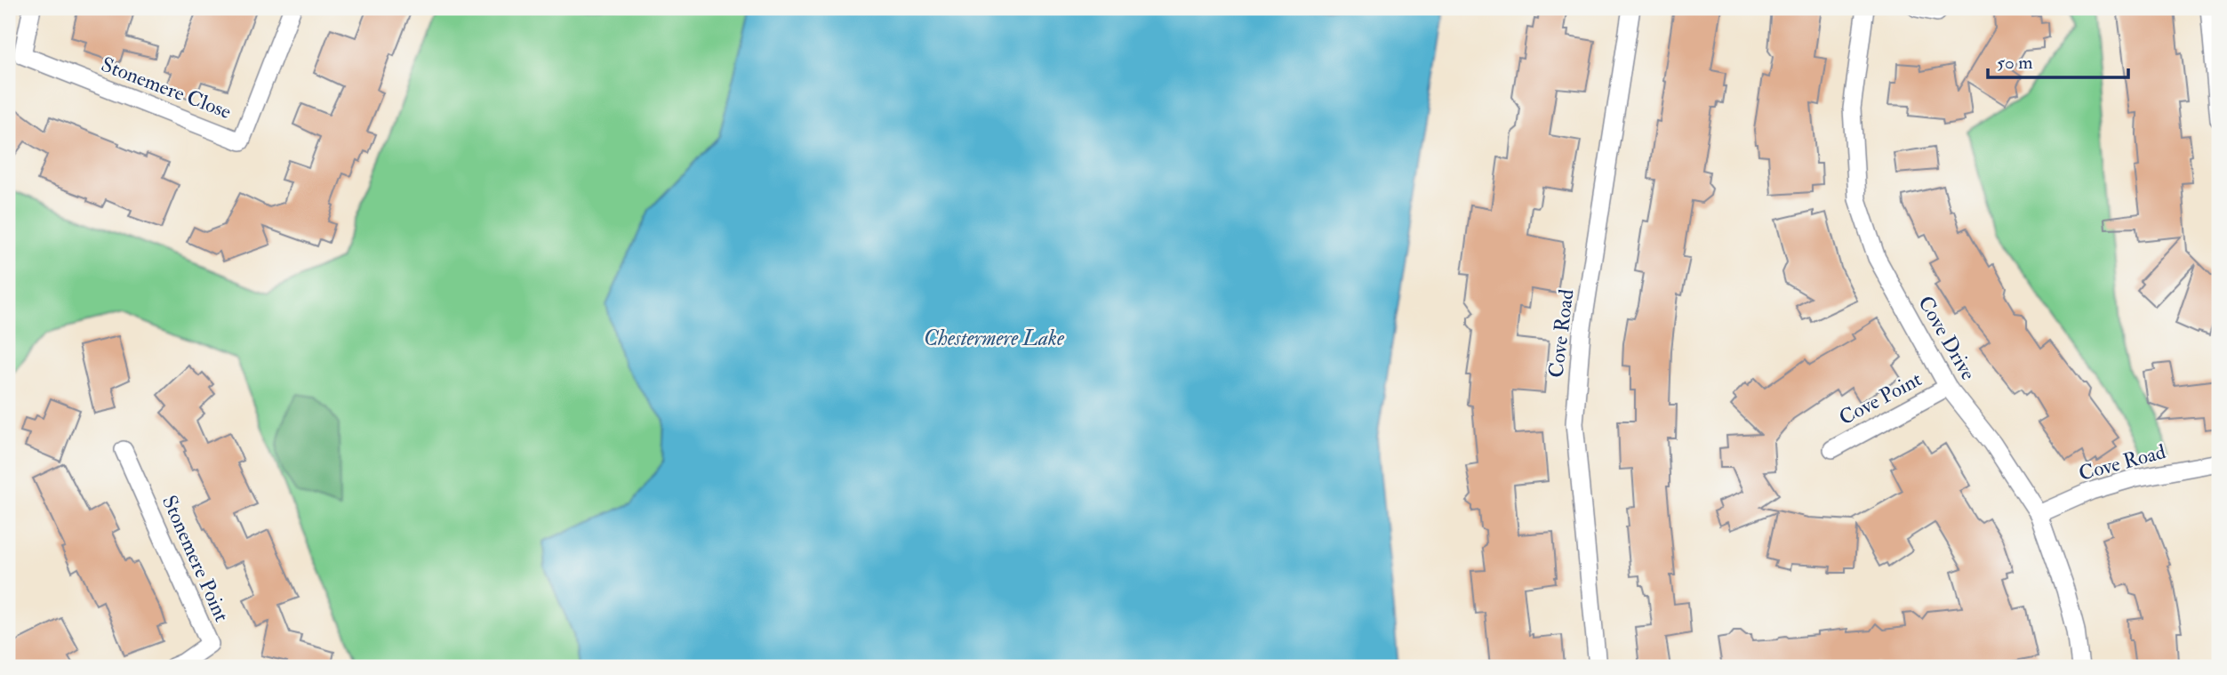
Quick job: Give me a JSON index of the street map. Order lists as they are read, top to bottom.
{
  "streets": {
    "street": [
      "Stonemere Close",
      "Cove Road",
      "Cove Drive",
      "Cove Point",
      "Stonemere Point"
    ]
  },
  "crossings": [
    ["Cove Road", "Cove Drive"],
    ["Cove Drive", "Cove Point"]
  ],
  "water": ["Chestermere Lake"],
  "scale_bar": "50 m"
}
